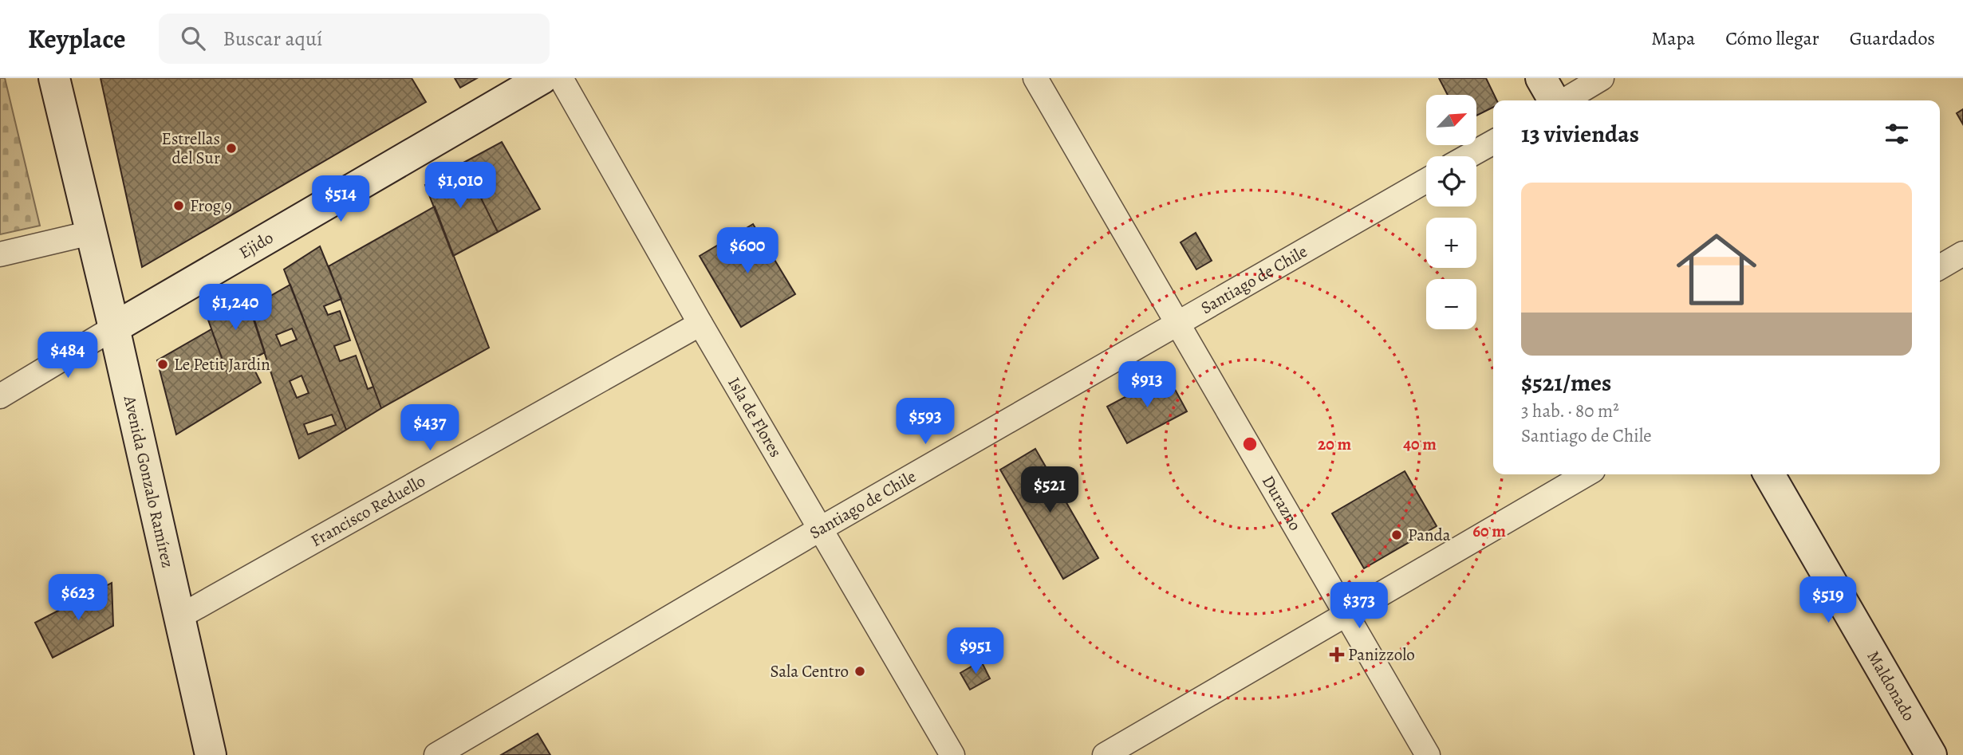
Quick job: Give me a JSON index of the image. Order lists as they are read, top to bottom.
{
  "streets": {
    "street": [
      "Ejido",
      "Santiago de Chile",
      "Isla de Flores",
      "Avenida Gonzalo Ramírez",
      "Durazno",
      "Francisco Reduello",
      "Maldonado"
    ]
  },
  "crossings": [
    ["Ejido", "Avenida Gonzalo Ramírez"],
    ["Santiago de Chile", "Isla de Flores"],
    ["Santiago de Chile", "Durazno"],
    ["Isla de Flores", "Francisco Reduello"],
    ["Avenida Gonzalo Ramírez", "Francisco Reduello"]
  ],
  "places": {
    "other": [
      "Estrellas del Sur",
      "Frog 9",
      "Le Petit Jardin",
      "Panda",
      "Sala Centro"
    ],
    "health": ["Panizzolo"]
  },
  "north": "top right",
  "page": {
    "header": "Keyplace",
    "search": "Buscar aquí",
    "nav": ["Mapa", "Cómo llegar", "Guardados"],
    "map_buttons": ["+", "−"],
    "heading": "13 viviendas",
    "price": [
      "$1,010",
      "$514",
      "$600",
      "$1,240",
      "$484",
      "$913",
      "$593",
      "$437",
      "$521",
      "$623",
      "$519",
      "$373",
      "$951"
    ],
    "list": [
      {
        "name": "$521/mes",
        "note": "3 hab. · 80 m² · Santiago de Chile"
      }
    ]
  },
  "rings": ["20 m", "40 m", "60 m"]
}
